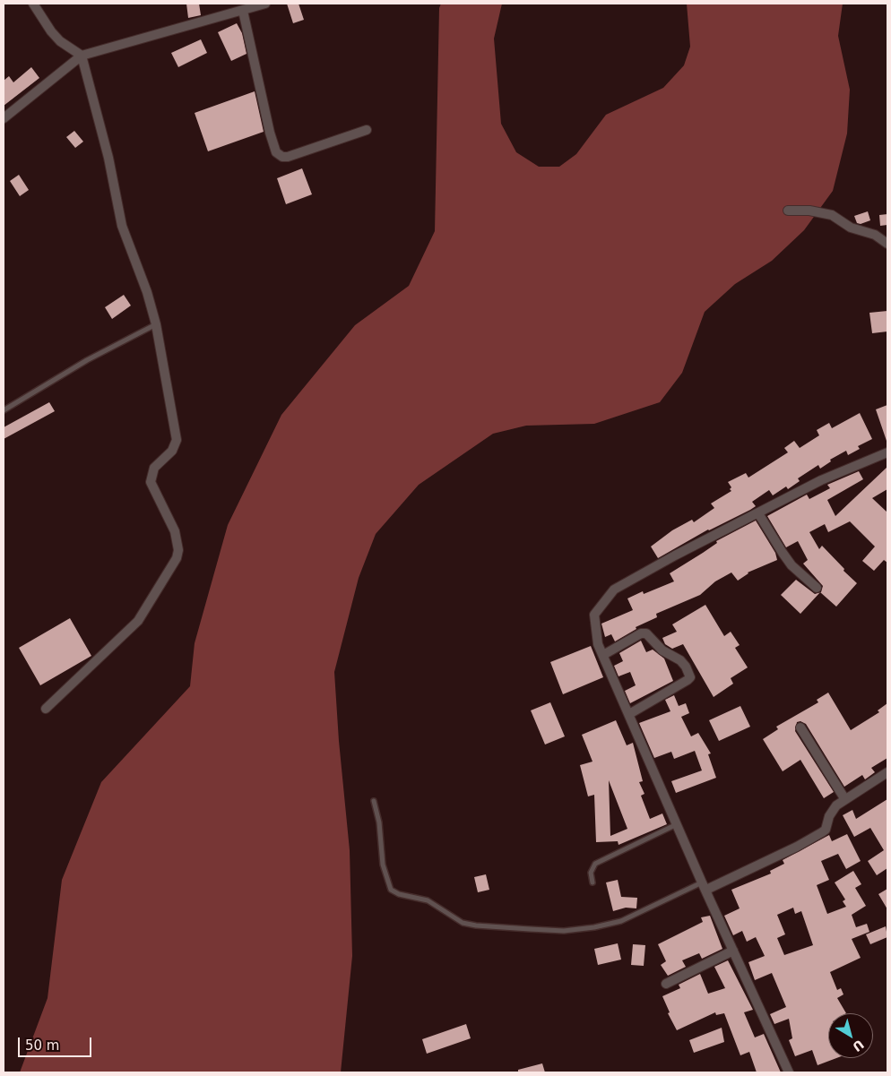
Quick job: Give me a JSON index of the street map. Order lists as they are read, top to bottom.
{
  "scale_bar": "50 m",
  "north": "bottom right"
}
